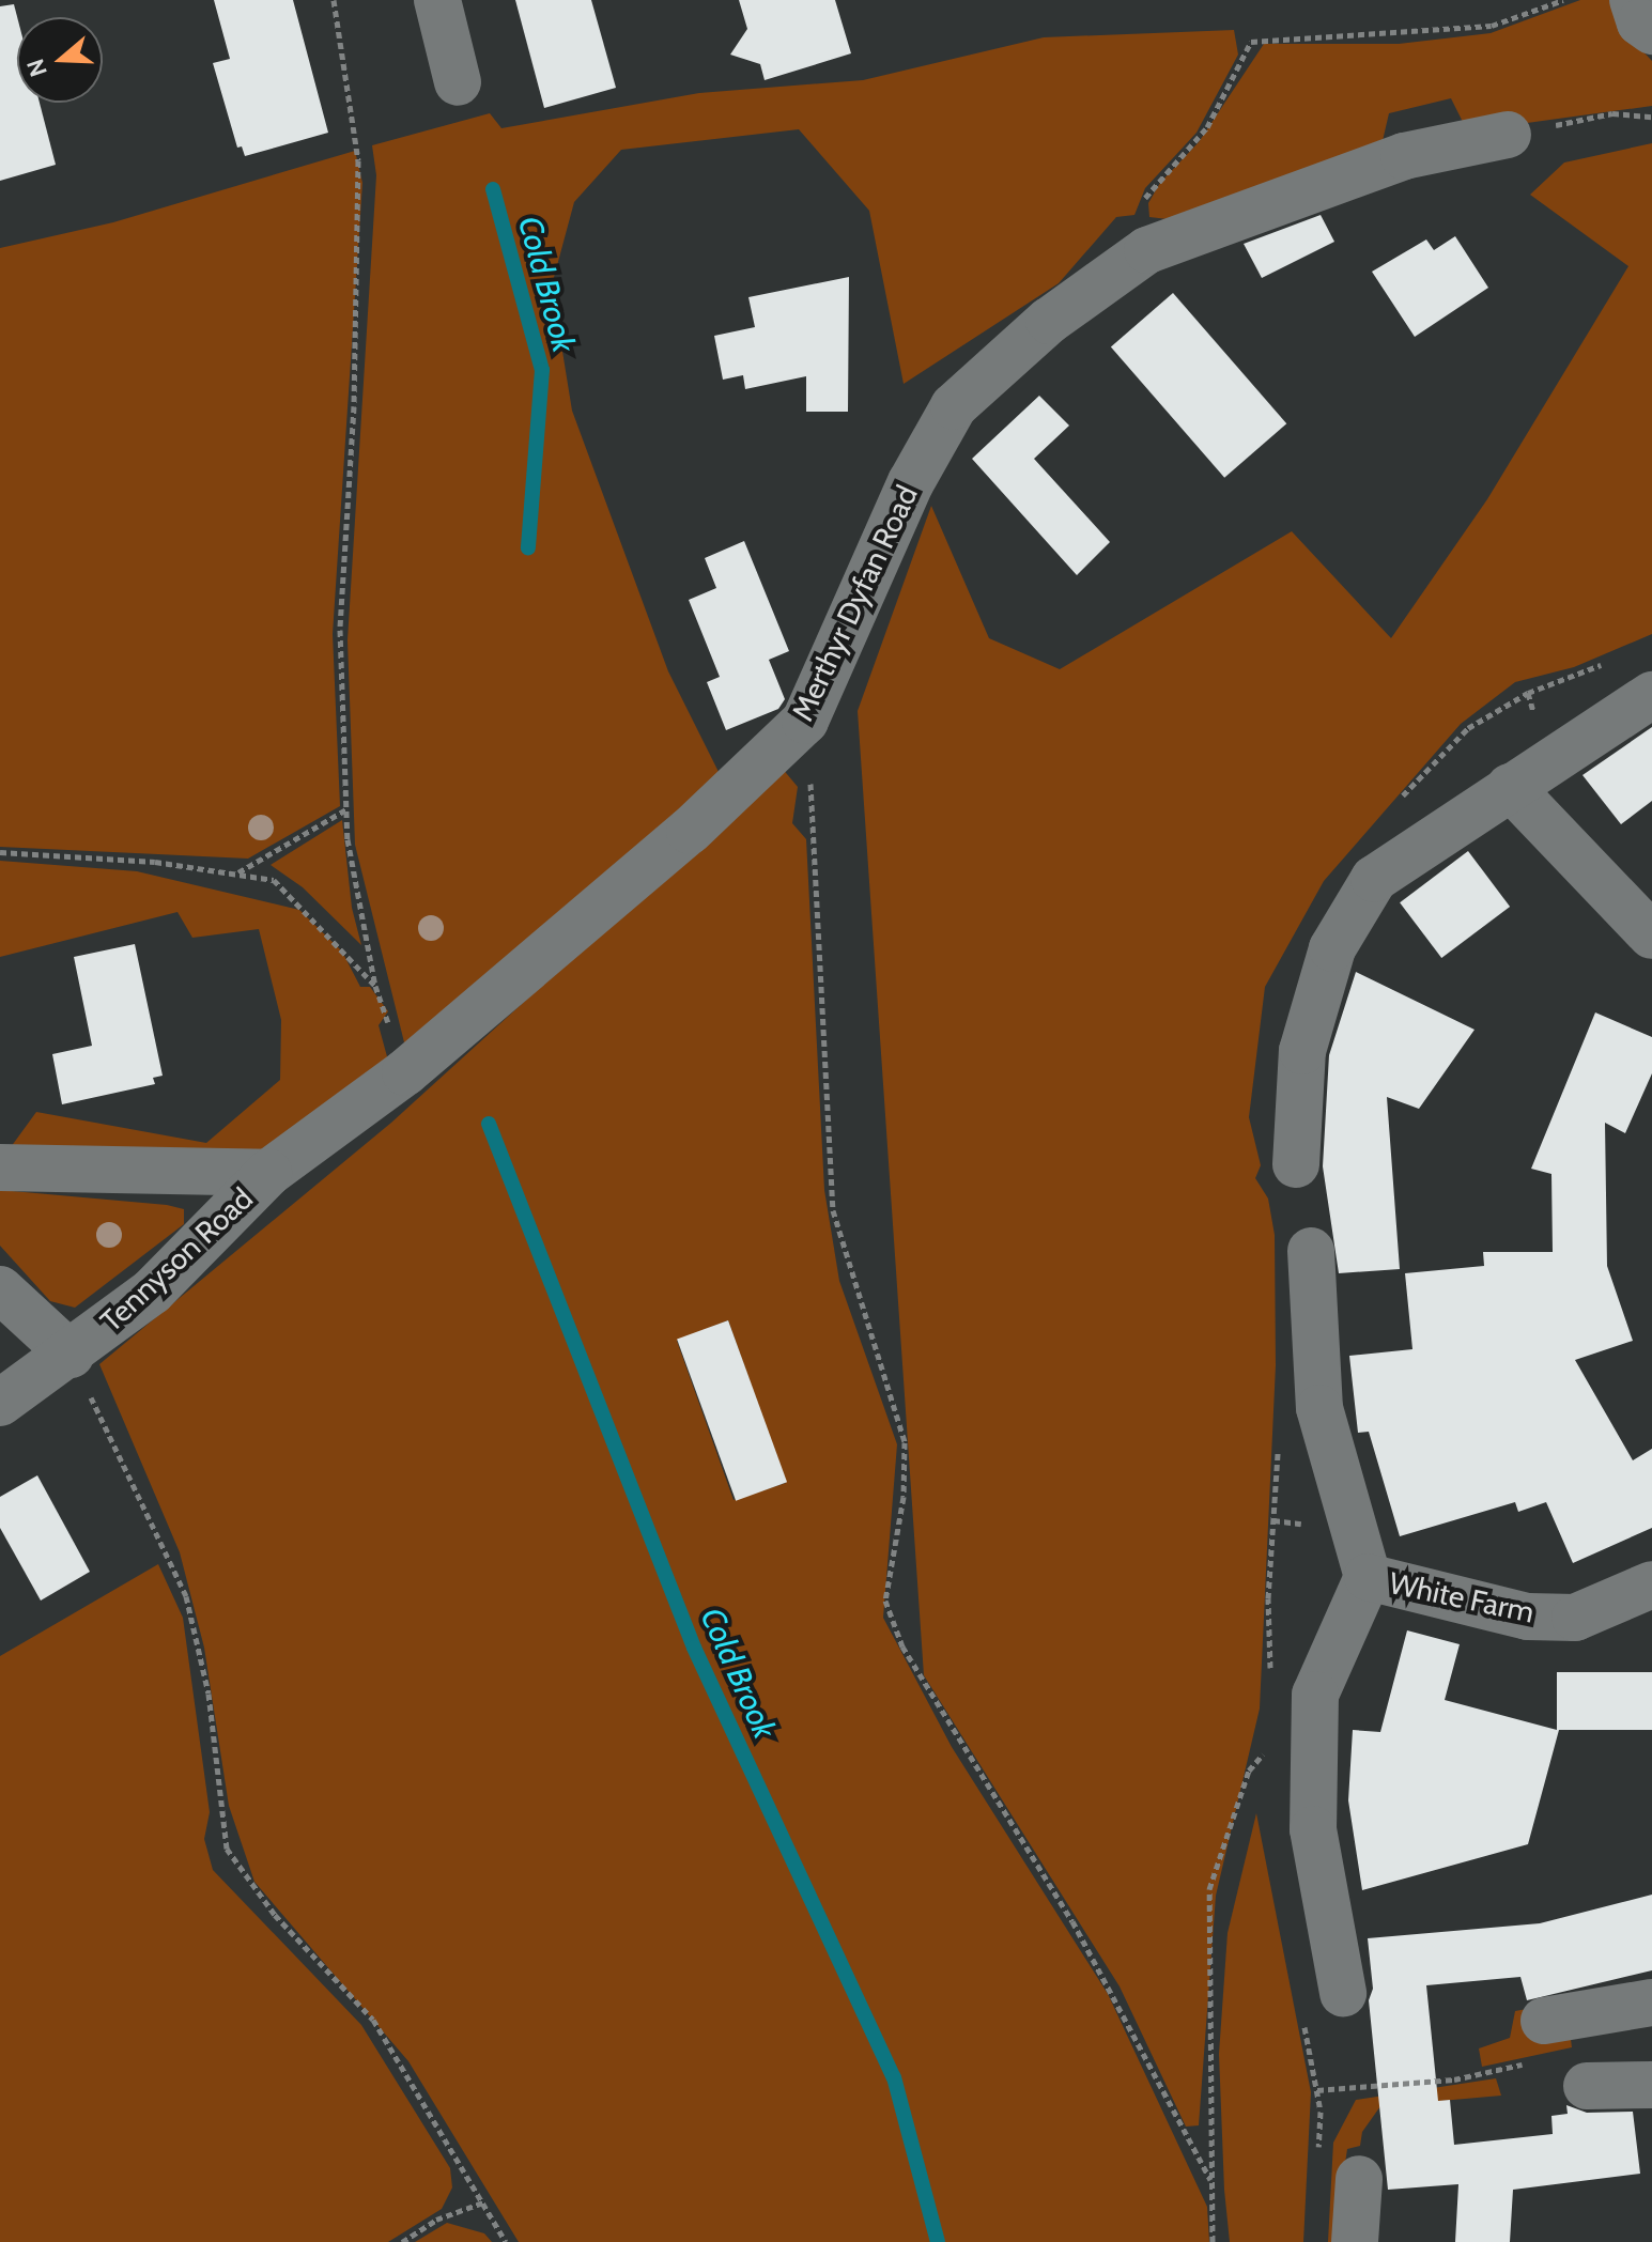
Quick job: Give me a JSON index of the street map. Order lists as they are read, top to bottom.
{
  "streets": {
    "street": ["Merthyr Dyfan Road", "Tennyson Road", "White Farm"]
  },
  "crossings": [
    ["Merthyr Dyfan Road", "Tennyson Road"]
  ],
  "water": ["Cold Brook"],
  "north": "left"
}
